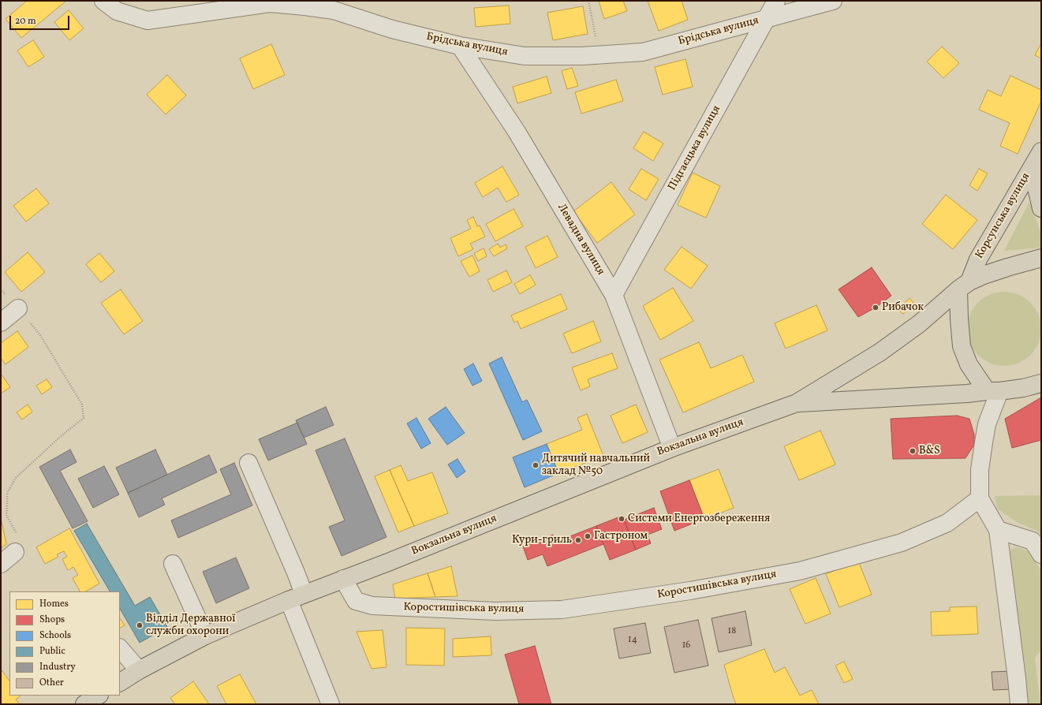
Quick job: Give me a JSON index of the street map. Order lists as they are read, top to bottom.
{
  "streets": {
    "main road": ["Корсунська вулиця", "Вокзальна вулиця"],
    "street": [
      "Брідська вулиця",
      "Підгаєцька вулиця",
      "Левадна вулиця",
      "Коростишівська вулиця"
    ]
  },
  "crossings": [
    ["Брідська вулиця", "Підгаєцька вулиця"],
    ["Брідська вулиця", "Левадна вулиця"],
    ["Підгаєцька вулиця", "Левадна вулиця"],
    ["Корсунська вулиця", "Вокзальна вулиця"],
    ["Левадна вулиця", "Вокзальна вулиця"],
    ["Вокзальна вулиця", "Коростишівська вулиця"]
  ],
  "places": [
    "Рибачок",
    "B&S",
    "Дитячий навчальний заклад №50",
    "Системи Енергозбереження",
    "Гастроном",
    "Кури-гриль",
    "Відділ Державної служби охорони"
  ],
  "house_numbers": ["18", "14", "16"],
  "legend": [
    "Homes",
    "Shops",
    "Schools",
    "Public",
    "Industry",
    "Other"
  ],
  "scale_bar": "20 m"
}
